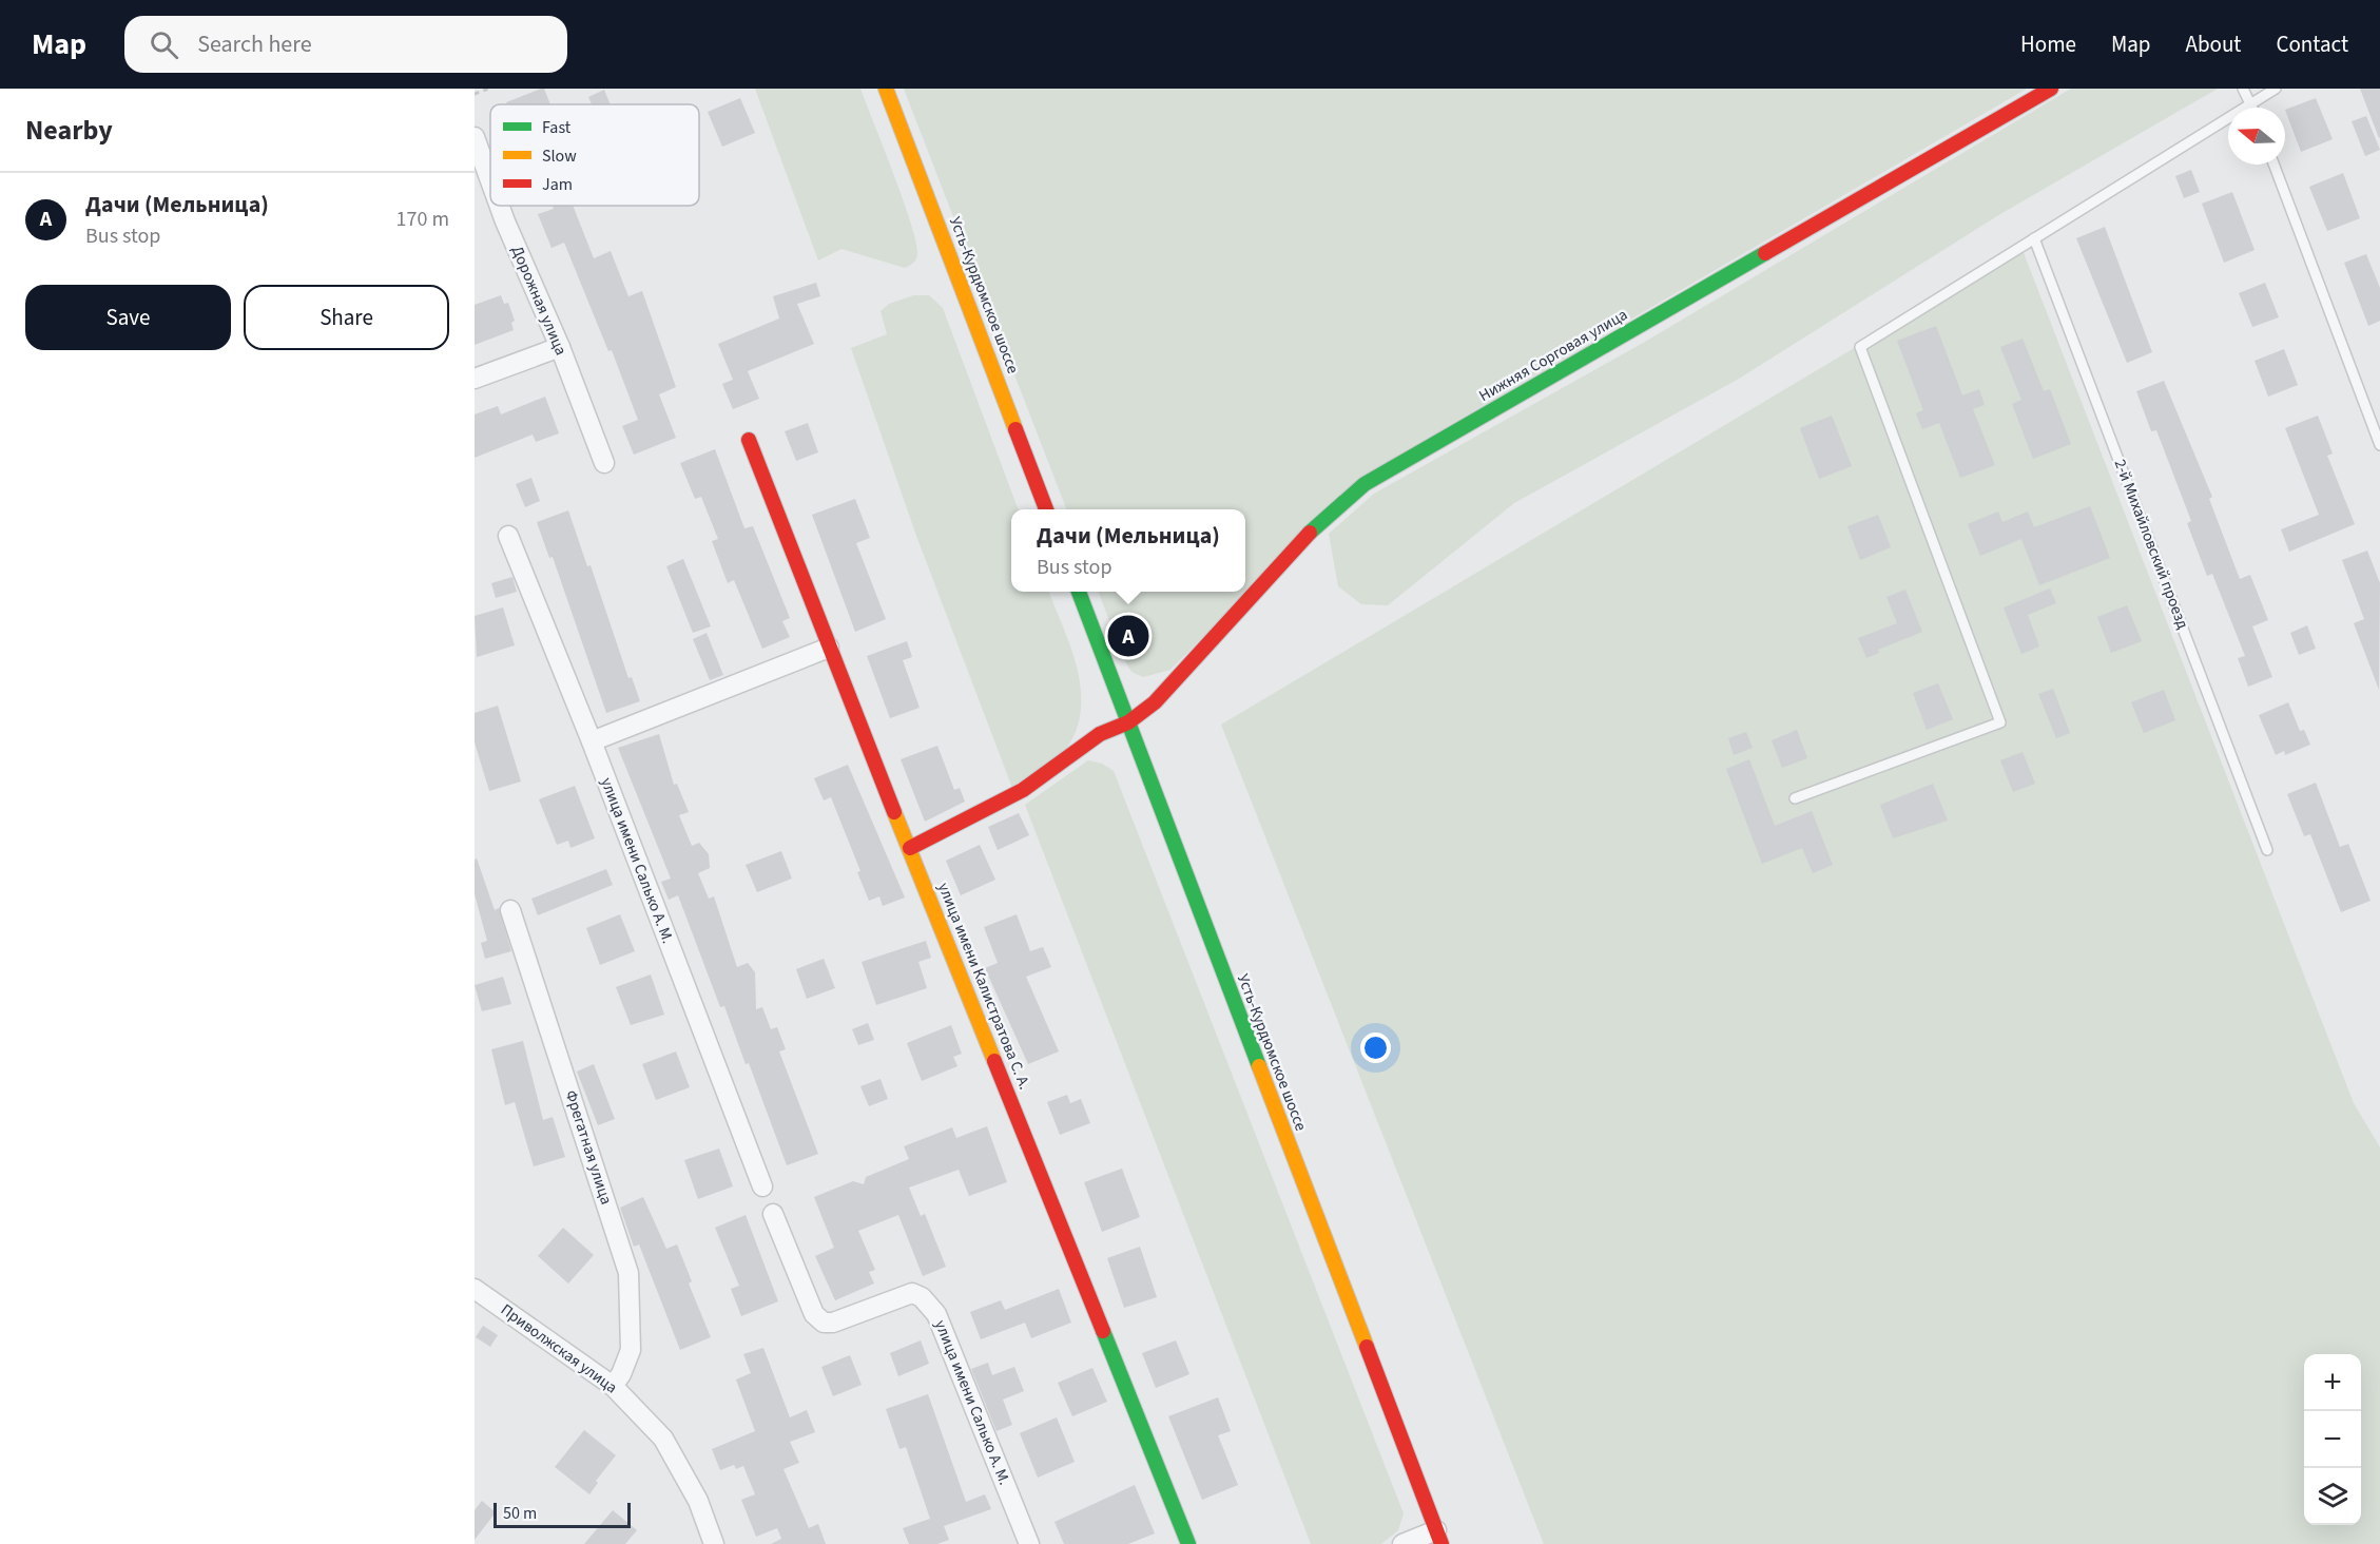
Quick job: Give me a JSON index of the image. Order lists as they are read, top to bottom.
{
  "streets": {
    "street": [
      "Усть-Курдюмское шоссе",
      "Дорожная улица",
      "Нижняя Сорговая улица",
      "улица имени Салько А. М.",
      "улица имени Калистратова С. А.",
      "Фрегатная улица",
      "Приволжская улица"
    ],
    "lane": ["2-й Михайловский проезд"]
  },
  "crossings": [
    ["Усть-Курдюмское шоссе", "Нижняя Сорговая улица"],
    ["Нижняя Сорговая улица", "улица имени Калистратова С. А."],
    ["Фрегатная улица", "Приволжская улица"]
  ],
  "legend": ["Fast", "Slow", "Jam"],
  "scale_bar": "50 m",
  "north": "left",
  "page": {
    "header": "Map",
    "search": "Search here",
    "nav": [
      "Home",
      "Map",
      "About",
      "Contact"
    ],
    "heading": "Nearby",
    "list": [
      {
        "mark": "A",
        "name": "Дачи (Мельница)",
        "note": "Bus stop",
        "value": "170 m"
      }
    ],
    "buttons": ["Save", "Share"],
    "popup": ["Дачи (Мельница)", "Bus stop"],
    "pins": "A",
    "map_buttons": ["+", "−"],
    "scale": "50 m"
  }
}
